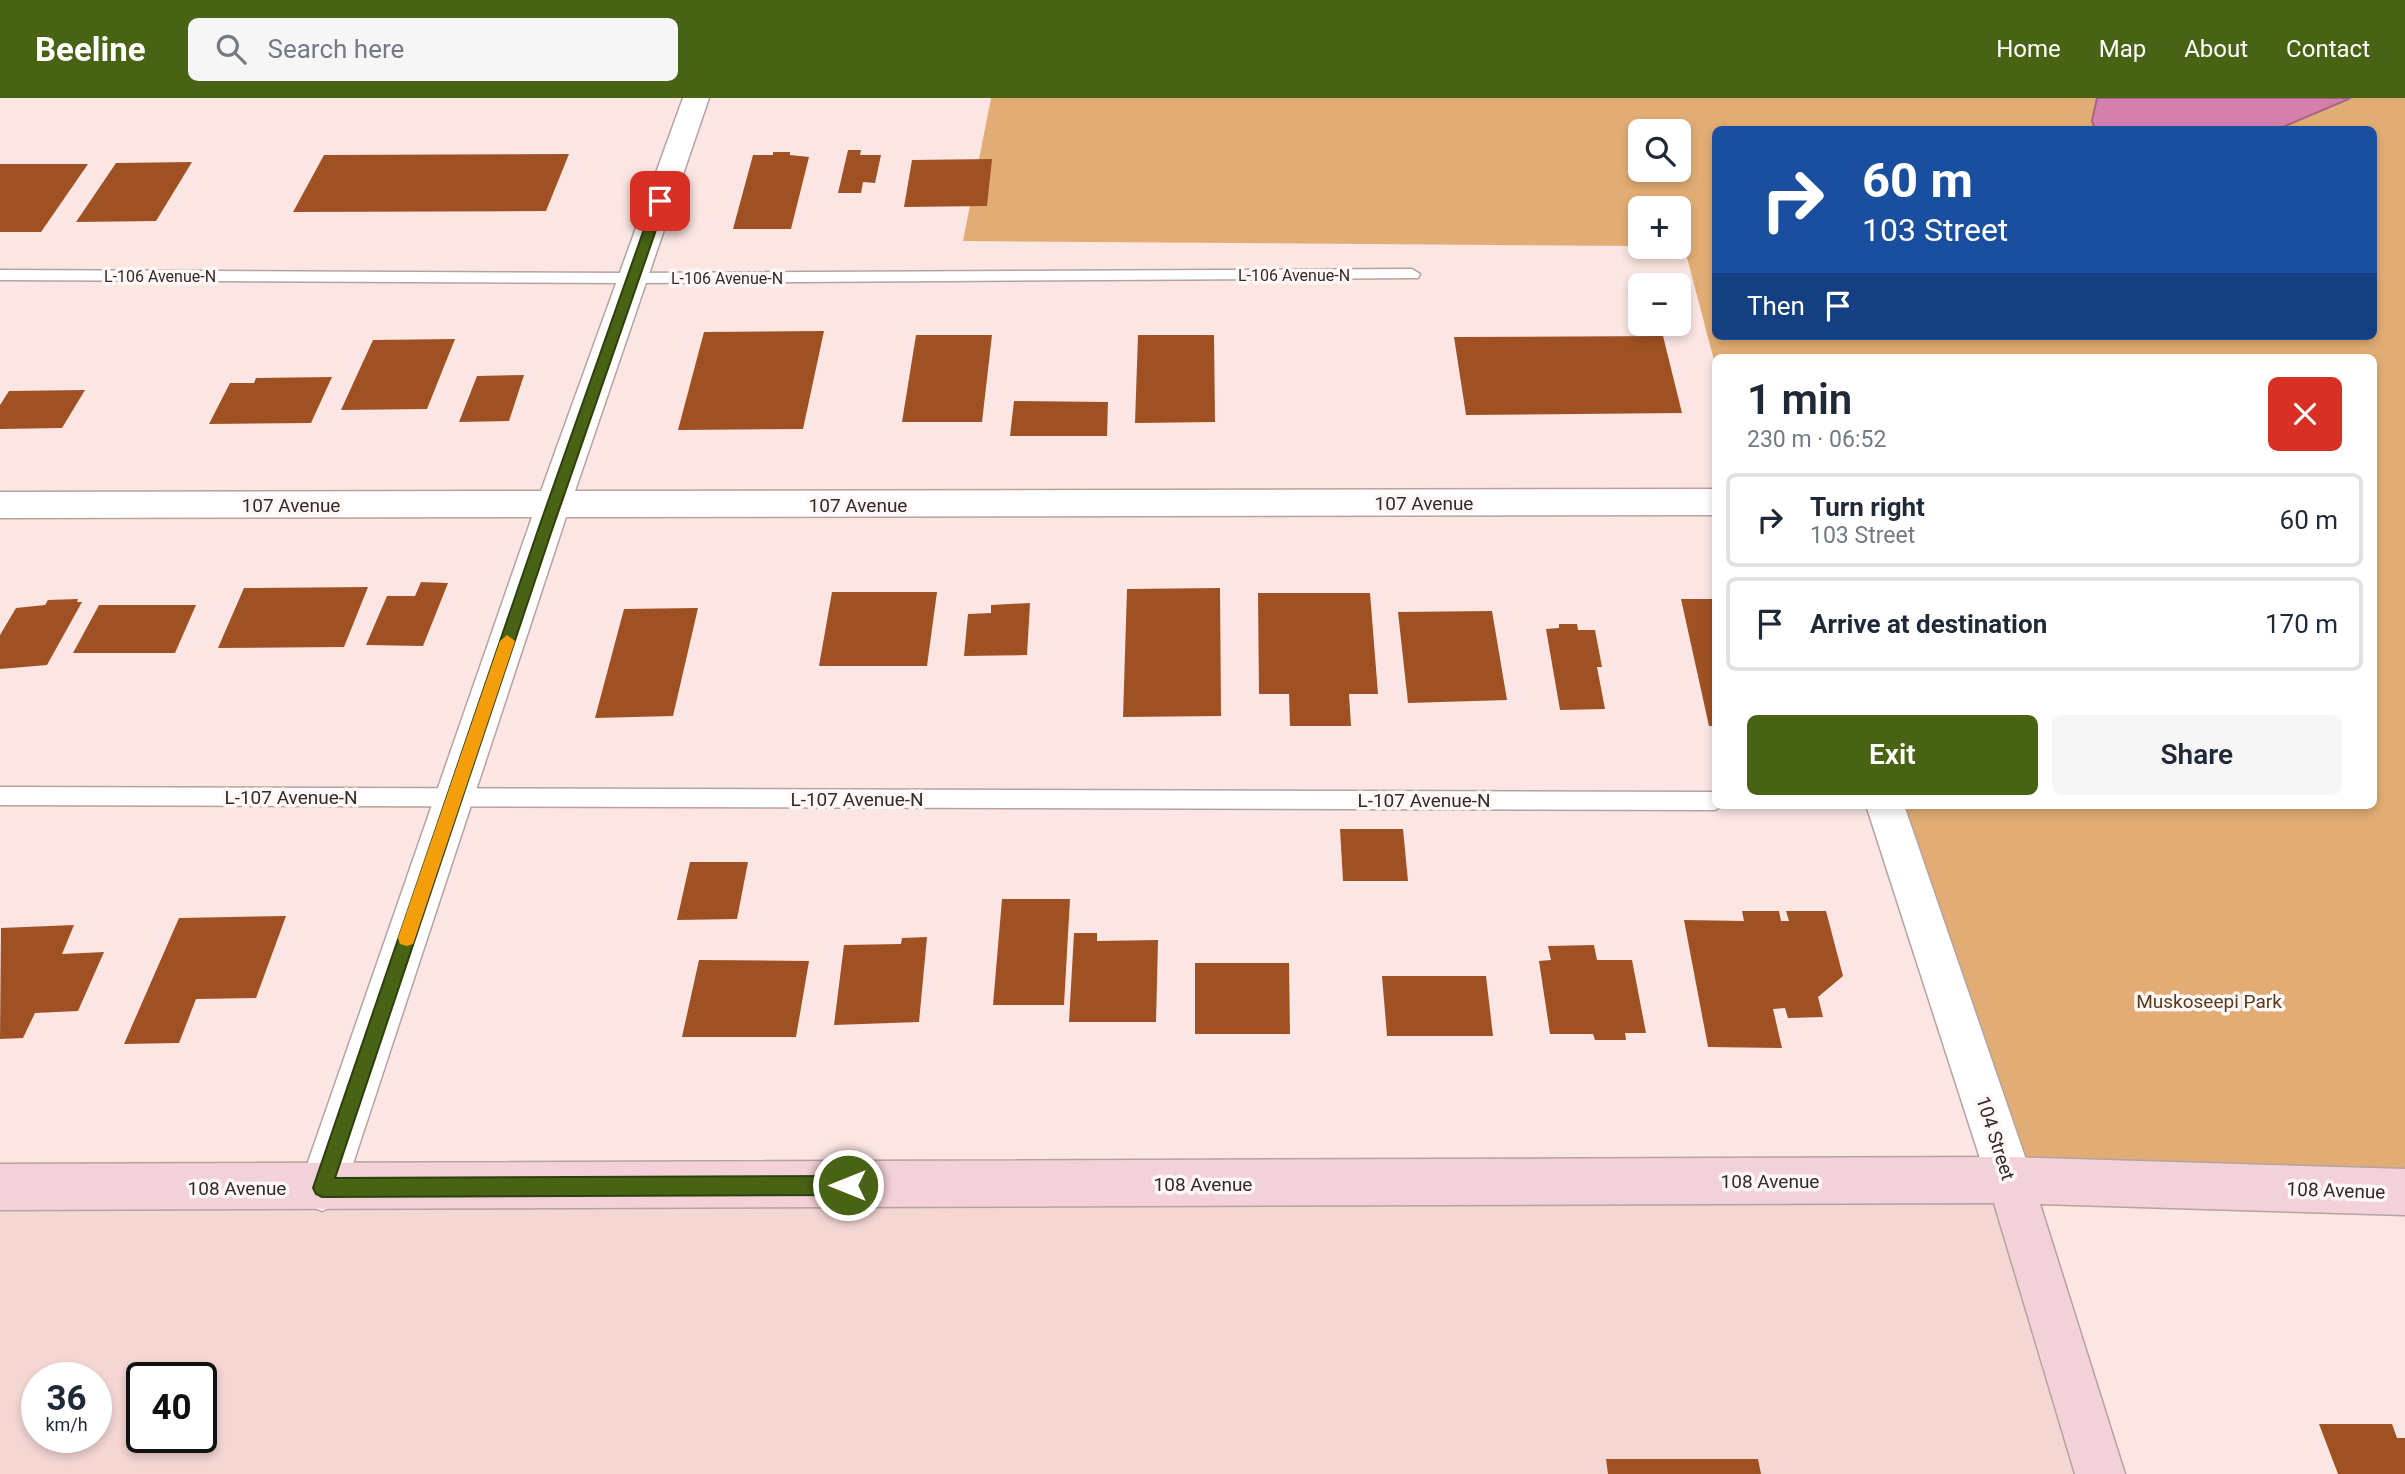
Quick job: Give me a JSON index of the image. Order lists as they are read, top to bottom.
{
  "streets": {
    "street": ["107 Avenue", "104 Street", "108 Avenue"],
    "lane": ["L-106 Avenue-N", "L-107 Avenue-N"]
  },
  "crossings": [
    ["104 Street", "108 Avenue"]
  ],
  "parks": ["Muskoseepi Park"],
  "page": {
    "header": "Beeline",
    "search": "Search here",
    "nav": [
      "Home",
      "Map",
      "About",
      "Contact"
    ],
    "map_buttons": ["+", "−"],
    "turn": ["60 m", "103 Street"],
    "then": "Then",
    "heading": ["1 min", "230 m · 06:52"],
    "list": [
      {
        "name": "Turn right",
        "note": "103 Street",
        "value": "60 m"
      },
      {
        "name": "Arrive at destination",
        "value": "170 m"
      }
    ],
    "buttons": ["Exit", "Share"],
    "speed": "36 km/h",
    "limit": "40"
  }
}
